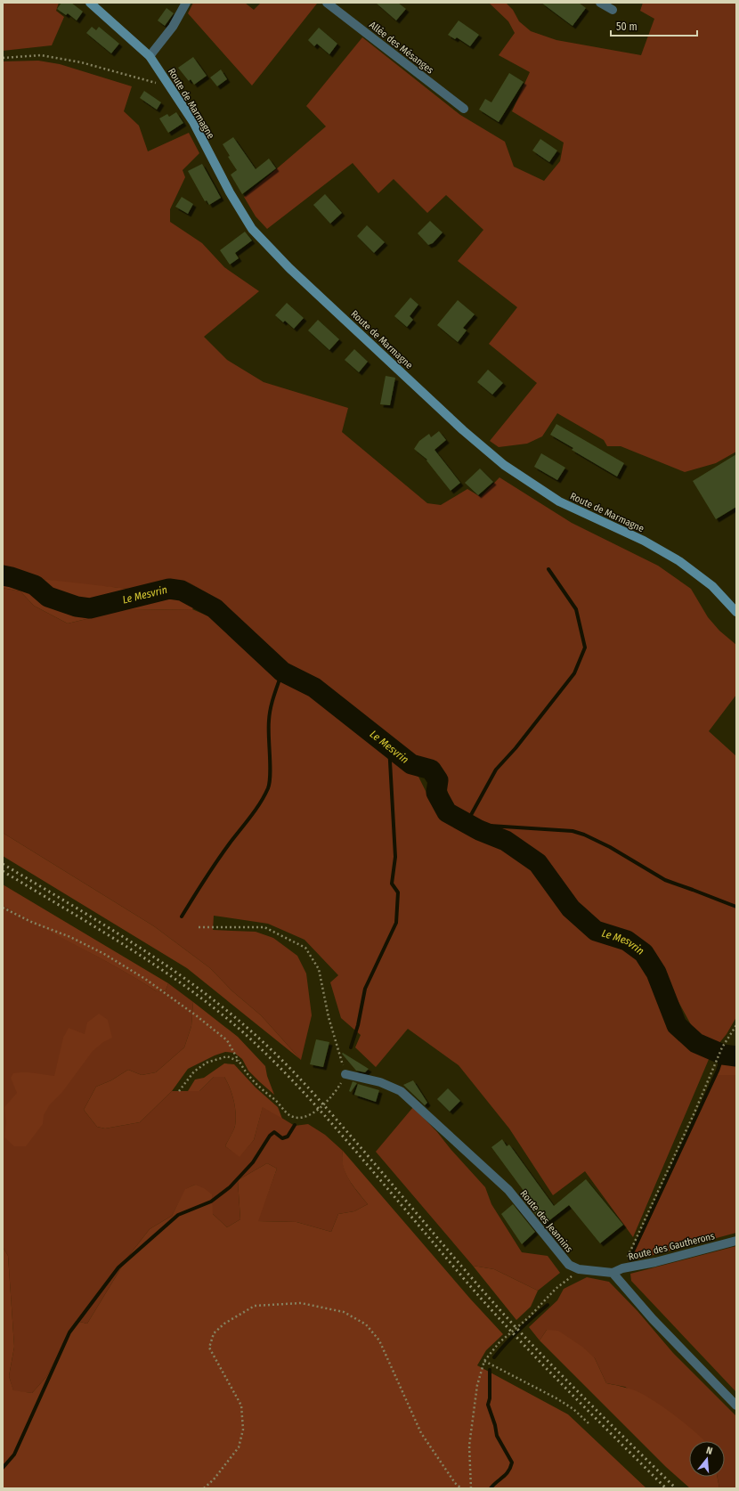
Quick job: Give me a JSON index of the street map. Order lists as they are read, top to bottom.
{
  "streets": {
    "main road": ["Route de Marmagne"],
    "street": ["Allée des Mésanges", "Route des Jeannins", "Route des Gautherons"]
  },
  "crossings": [
    ["Route des Jeannins", "Route des Gautherons"]
  ],
  "water": ["Le Mesvrin"],
  "scale_bar": "50 m",
  "north": "top"
}
